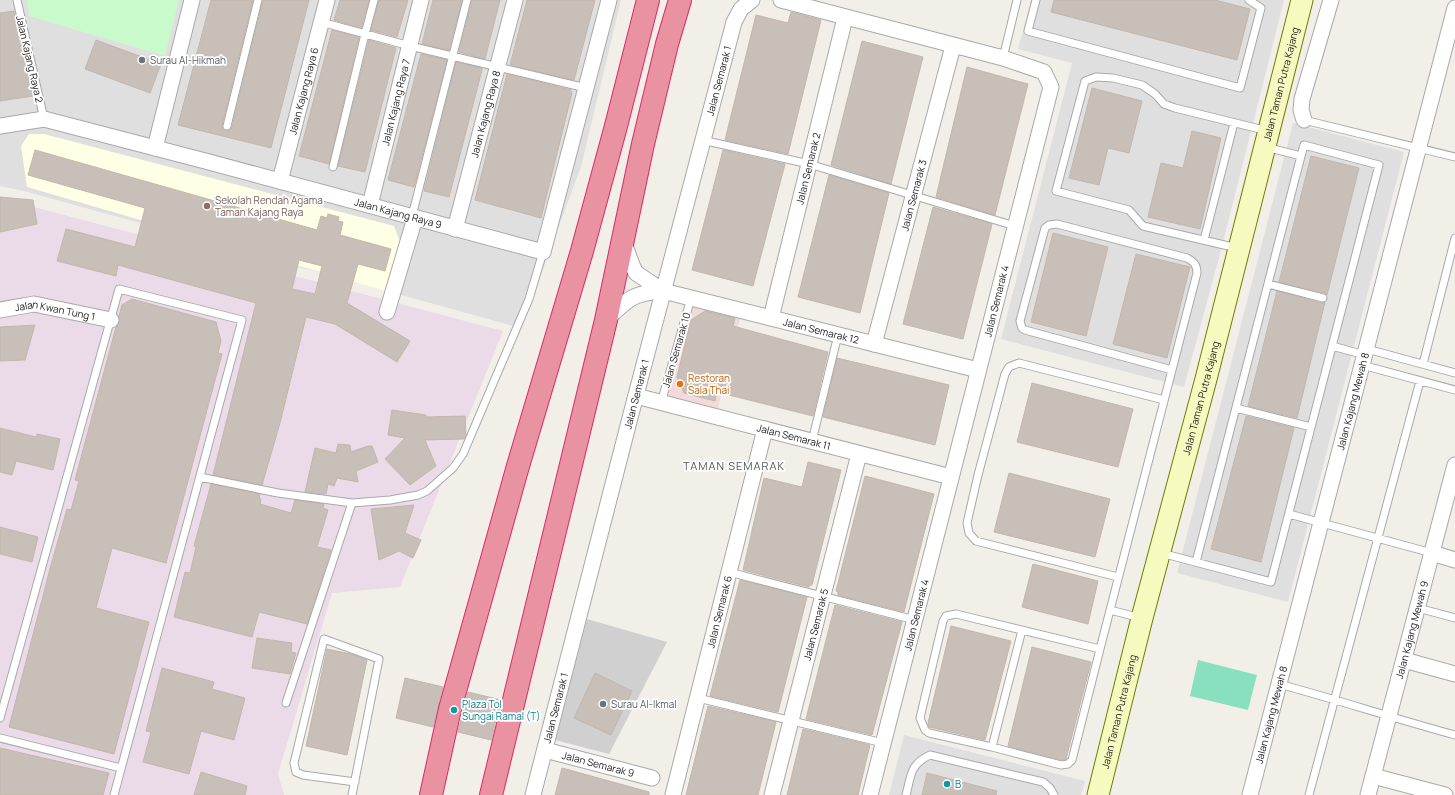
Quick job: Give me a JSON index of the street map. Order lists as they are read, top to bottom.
{
  "streets": {
    "street": [
      "Jalan Semarak 1",
      "Jalan Taman Putra Kajang",
      "Jalan Kajang Raya 6",
      "Jalan Kajang Raya 7",
      "Jalan Kajang Raya 8",
      "Jalan Semarak 2",
      "Jalan Semarak 3",
      "Jalan Kajang Raya 9",
      "Jalan Semarak 4",
      "Jalan Kwan Tung 1",
      "Jalan Semarak 12",
      "Jalan Kajang Mewah 8",
      "Jalan Semarak 11",
      "Jalan Semarak 6",
      "Jalan Semarak 5",
      "Jalan Kajang Mewah 9",
      "Jalan Semarak 9"
    ],
    "lane": ["Jalan Kajang Raya 2", "Jalan Semarak 10"]
  },
  "crossings": [
    ["Jalan Kajang Raya 2", "Jalan Kajang Raya 9"],
    ["Jalan Semarak 1", "Jalan Semarak 12"],
    ["Jalan Semarak 1", "Jalan Semarak 11"],
    ["Jalan Semarak 1", "Jalan Semarak 9"],
    ["Jalan Kajang Raya 6", "Jalan Kajang Raya 9"],
    ["Jalan Kajang Raya 7", "Jalan Kajang Raya 9"],
    ["Jalan Kajang Raya 8", "Jalan Kajang Raya 9"],
    ["Jalan Semarak 2", "Jalan Semarak 4"],
    ["Jalan Semarak 2", "Jalan Semarak 12"],
    ["Jalan Semarak 3", "Jalan Semarak 4"],
    ["Jalan Semarak 3", "Jalan Semarak 12"],
    ["Jalan Semarak 4", "Jalan Semarak 12"],
    ["Jalan Semarak 4", "Jalan Semarak 11"],
    ["Jalan Semarak 12", "Jalan Semarak 10"],
    ["Jalan Semarak 10", "Jalan Semarak 11"],
    ["Jalan Semarak 11", "Jalan Semarak 6"],
    ["Jalan Semarak 11", "Jalan Semarak 5"]
  ],
  "districts": ["TAMAN SEMARAK"],
  "places": [
    "Surau Al-Hikmah",
    "Sekolah Rendah Agama Taman Kajang Raya",
    "Restoran Sala Thai",
    "Surau Al-Ikmal",
    "Plaza Tol Sungai Ramal (T)",
    "B"
  ]
}
